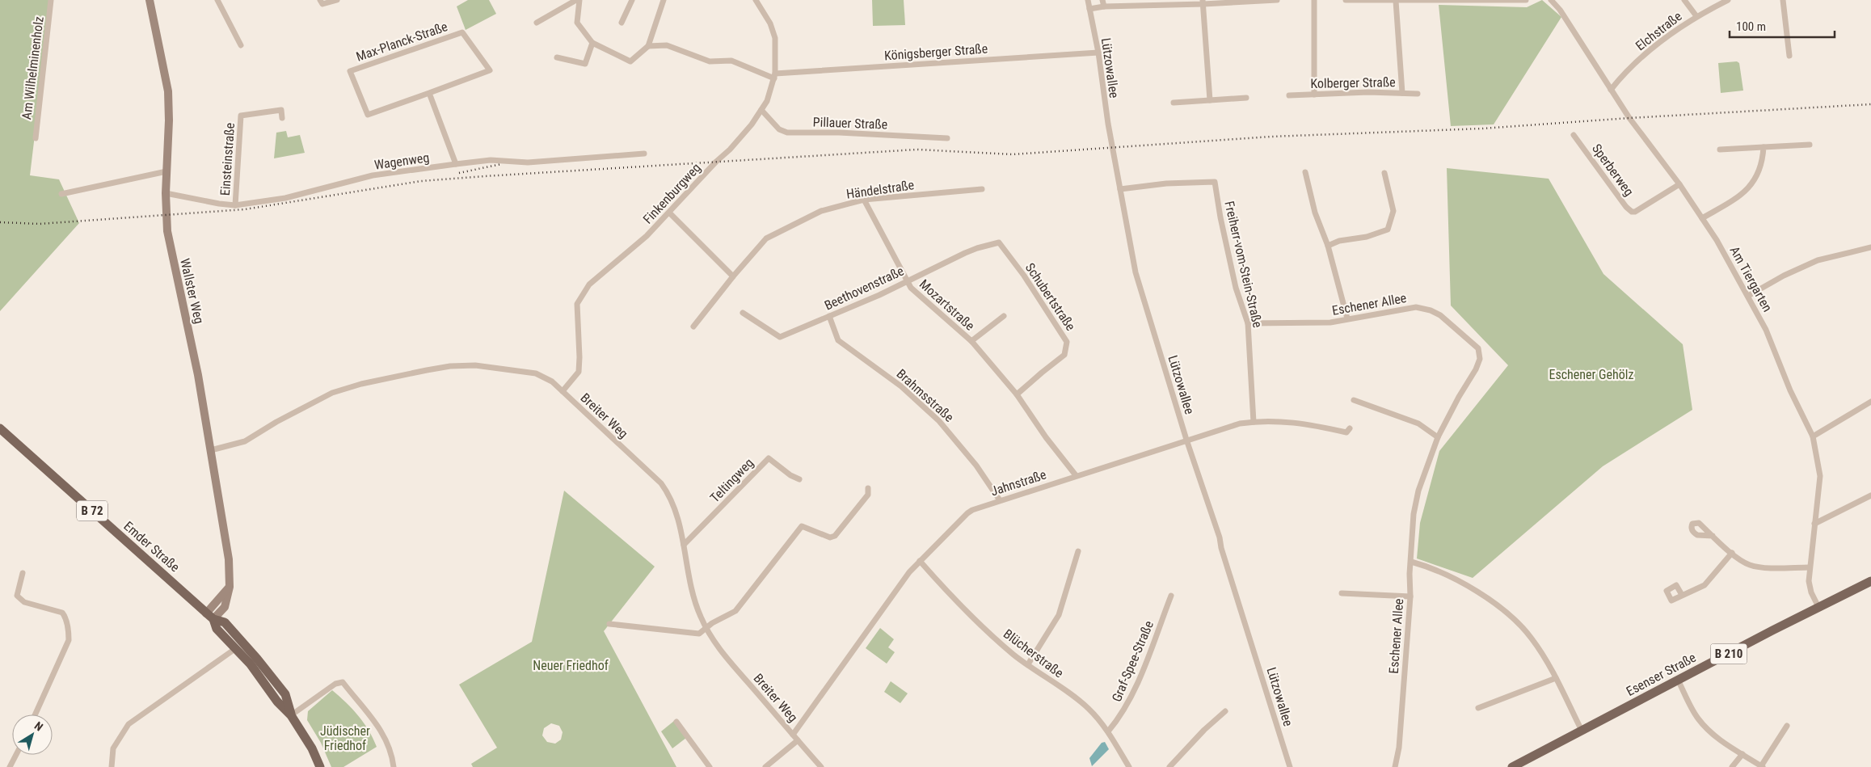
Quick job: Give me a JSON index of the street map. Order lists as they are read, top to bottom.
{
  "streets": {
    "main road": [
      "B 72",
      "Emder Straße",
      "B 210",
      "Esenser Straße"
    ],
    "street": [
      "Elchstraße",
      "Max-Planck-Straße",
      "Königsberger Straße",
      "Am Wilhelminenholz",
      "Lützowallee",
      "Kolberger Straße",
      "Pillauer Straße",
      "Einsteinstraße",
      "Wagenweg",
      "Sperberweg",
      "Händelstraße",
      "Finkenburgweg",
      "Freiherr-vom-Stein-Straße",
      "Am Tiergarten",
      "Beethovenstraße",
      "Wallster Weg",
      "Schubertstraße",
      "Eschener Allee",
      "Mozartstraße",
      "Brahmsstraße",
      "Breiter Weg",
      "Teltingweg",
      "Jahnstraße",
      "Blücherstraße",
      "Graf-Spee-Straße"
    ]
  },
  "crossings": [
    ["Elchstraße", "Am Tiergarten"],
    ["Königsberger Straße", "Lützowallee"],
    ["Königsberger Straße", "Finkenburgweg"],
    ["Lützowallee", "Freiherr-vom-Stein-Straße"],
    ["Lützowallee", "Jahnstraße"],
    ["Pillauer Straße", "Finkenburgweg"],
    ["Einsteinstraße", "Wagenweg"],
    ["Wagenweg", "Wallster Weg"],
    ["Sperberweg", "Am Tiergarten"],
    ["Händelstraße", "Mozartstraße"],
    ["Finkenburgweg", "Breiter Weg"],
    ["Freiherr-vom-Stein-Straße", "Eschener Allee"],
    ["Freiherr-vom-Stein-Straße", "Jahnstraße"],
    ["Am Tiergarten", "Esenser Straße"],
    ["Beethovenstraße", "Schubertstraße"],
    ["Beethovenstraße", "Mozartstraße"],
    ["Beethovenstraße", "Brahmsstraße"],
    ["Wallster Weg", "Breiter Weg"],
    ["Wallster Weg", "Emder Straße"],
    ["Schubertstraße", "Mozartstraße"],
    ["Mozartstraße", "Jahnstraße"],
    ["Brahmsstraße", "Jahnstraße"],
    ["Breiter Weg", "Teltingweg"],
    ["Breiter Weg", "Jahnstraße"],
    ["Jahnstraße", "Blücherstraße"],
    ["Blücherstraße", "Graf-Spee-Straße"]
  ],
  "parks": ["Eschener Gehölz", "Neuer Friedhof", "Jüdischer Friedhof"],
  "scale_bar": "100 m",
  "north": "top right"
}
